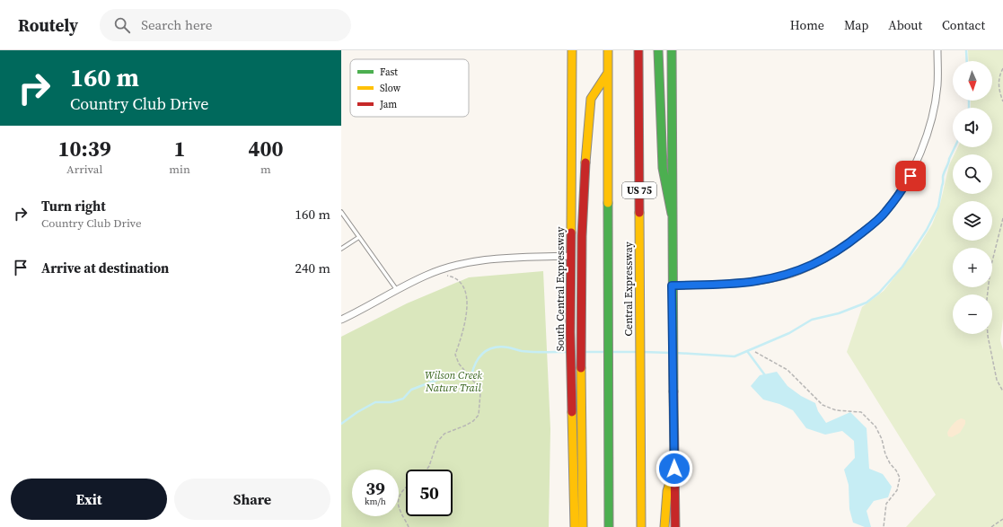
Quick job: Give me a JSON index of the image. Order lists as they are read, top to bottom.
{
  "streets": {
    "main road": ["US 75", "South Central Expressway", "Central Expressway"]
  },
  "parks": ["Wilson Creek Nature Trail"],
  "legend": ["Fast", "Slow", "Jam"],
  "north": "bottom",
  "page": {
    "header": "Routely",
    "search": "Search here",
    "nav": [
      "Home",
      "Map",
      "About",
      "Contact"
    ],
    "turn": ["160 m", "Country Club Drive"],
    "map_buttons": ["+", "−"],
    "eta": [
      "10:39",
      "Arrival",
      "1",
      "min",
      "400",
      "m"
    ],
    "list": [
      {
        "name": "Turn right",
        "note": "Country Club Drive",
        "value": "160 m"
      },
      {
        "name": "Arrive at destination",
        "value": "240 m"
      }
    ],
    "speed": "39 km/h",
    "limit": "50",
    "buttons": ["Exit", "Share"]
  }
}
